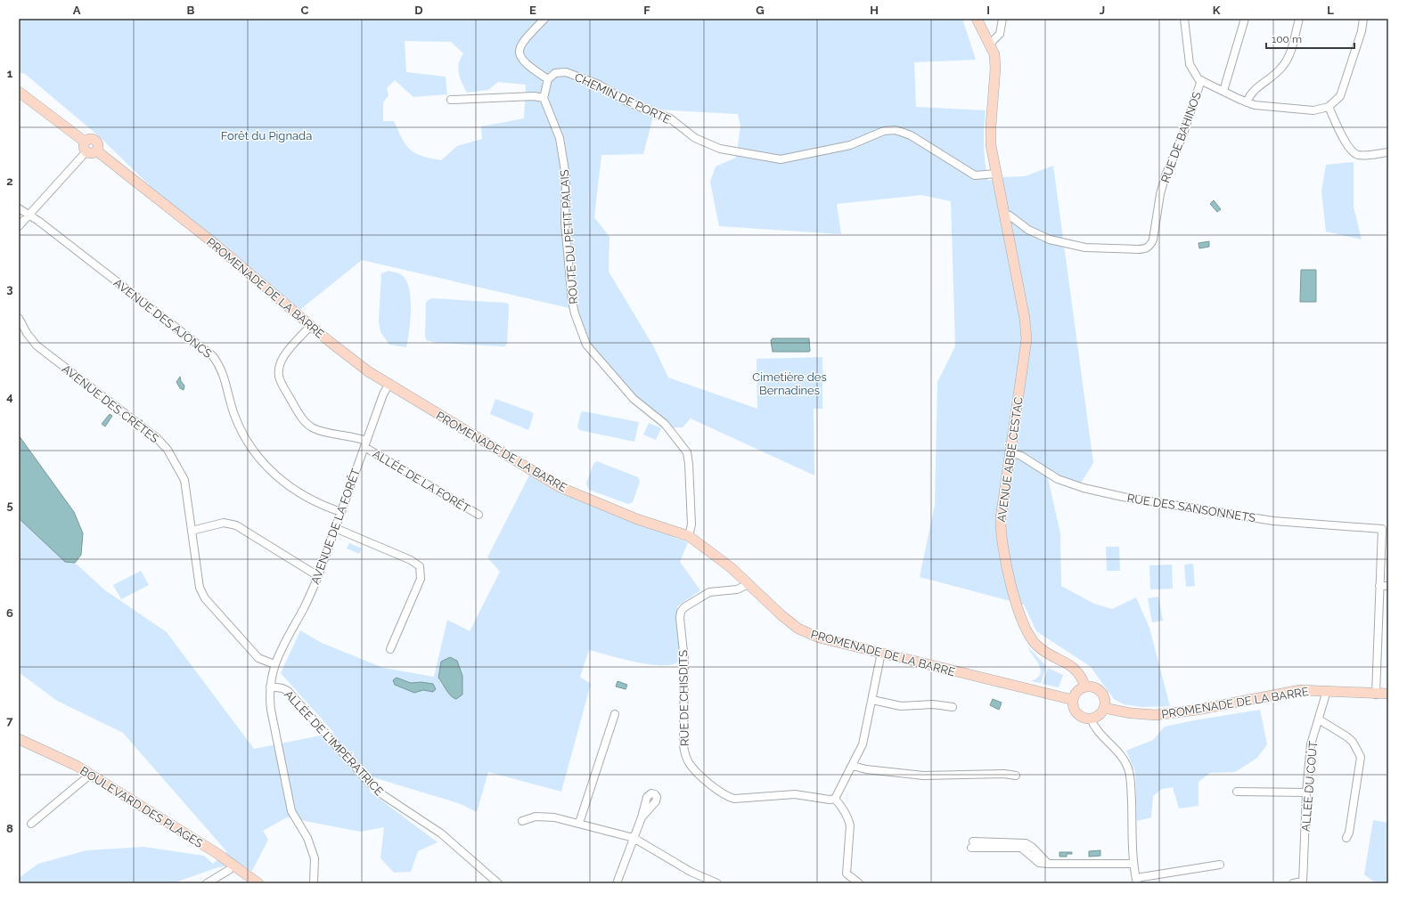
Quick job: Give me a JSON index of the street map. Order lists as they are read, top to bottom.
{
  "streets": {
    "main road": ["PROMENADE DE LA BARRE", "AVENUE ABBÉ CESTAC", "BOULEVARD DES PLAGES"],
    "street": [
      "CHEMIN DE PORTE",
      "RUE DE BAHINOS",
      "ROUTE DU PETIT PALAIS",
      "AVENUE DES AJONCS",
      "AVENUE DES CRÊTES",
      "ALLÉE DE LA FORÊT",
      "RUE DES SANSONNETS",
      "AVENUE DE LA FORÊT",
      "RUE DE CHISDITS",
      "ALLÉE DE L'IMPÉRATRICE",
      "ALLÉE DU COÛT"
    ]
  },
  "crossings": [
    ["CHEMIN DE PORTE", "AVENUE ABBÉ CESTAC"],
    ["RUE DE BAHINOS", "AVENUE ABBÉ CESTAC"],
    ["ROUTE DU PETIT PALAIS", "PROMENADE DE LA BARRE"],
    ["PROMENADE DE LA BARRE", "AVENUE ABBÉ CESTAC"],
    ["PROMENADE DE LA BARRE", "ALLÉE DE LA FORÊT"],
    ["PROMENADE DE LA BARRE", "AVENUE DE LA FORÊT"],
    ["PROMENADE DE LA BARRE", "RUE DE CHISDITS"],
    ["PROMENADE DE LA BARRE", "ALLÉE DU COÛT"],
    ["AVENUE DES AJONCS", "AVENUE DE LA FORÊT"],
    ["AVENUE DES CRÊTES", "AVENUE DE LA FORÊT"],
    ["AVENUE ABBÉ CESTAC", "RUE DES SANSONNETS"],
    ["ALLÉE DE LA FORÊT", "AVENUE DE LA FORÊT"]
  ],
  "parks": ["Forêt du Pignada", "Cimetière des Bernadines"],
  "scale_bar": "100 m",
  "grid": {
    "columns": [
      "A",
      "B",
      "C",
      "D",
      "E",
      "F",
      "G",
      "H",
      "I",
      "J",
      "K",
      "L"
    ],
    "rows": [
      "1",
      "2",
      "3",
      "4",
      "5",
      "6",
      "7",
      "8"
    ]
  }
}
